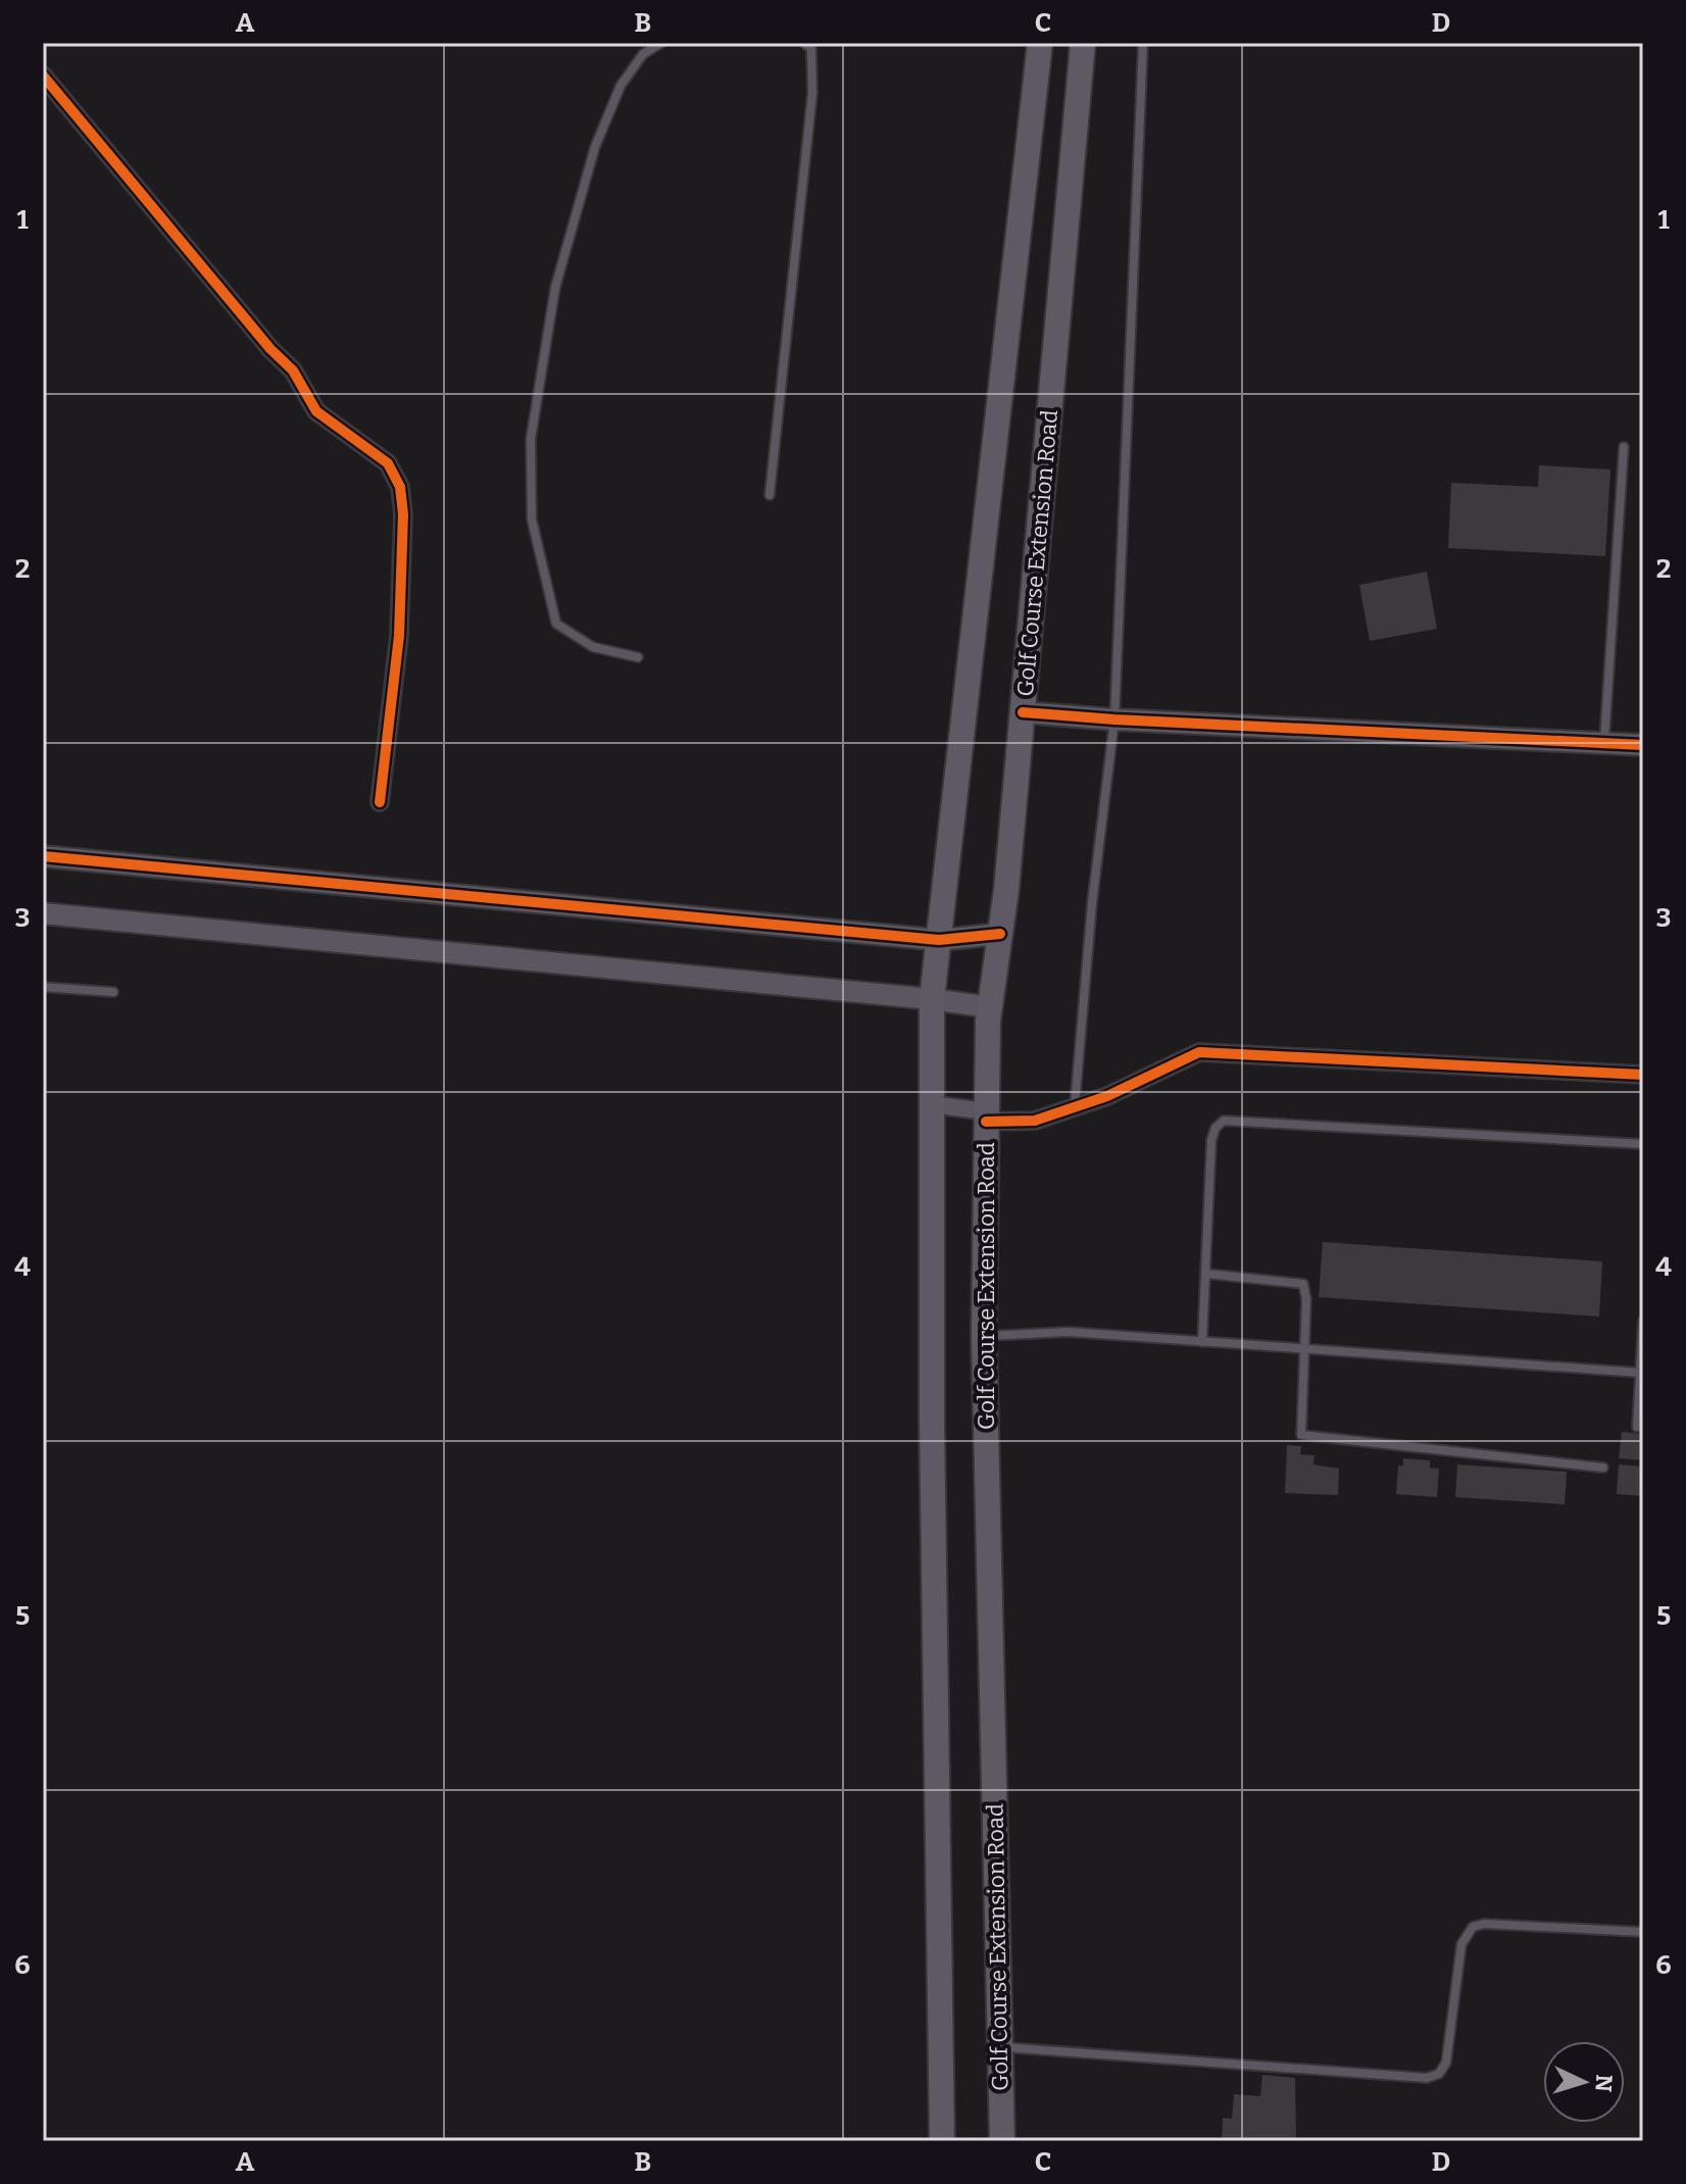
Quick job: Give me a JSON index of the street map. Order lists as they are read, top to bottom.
{
  "streets": {
    "main road": ["Golf Course Extension Road"]
  },
  "north": "right",
  "grid": {
    "columns": [
      "A",
      "B",
      "C",
      "D"
    ],
    "rows": [
      "1",
      "2",
      "3",
      "4",
      "5",
      "6"
    ]
  }
}
